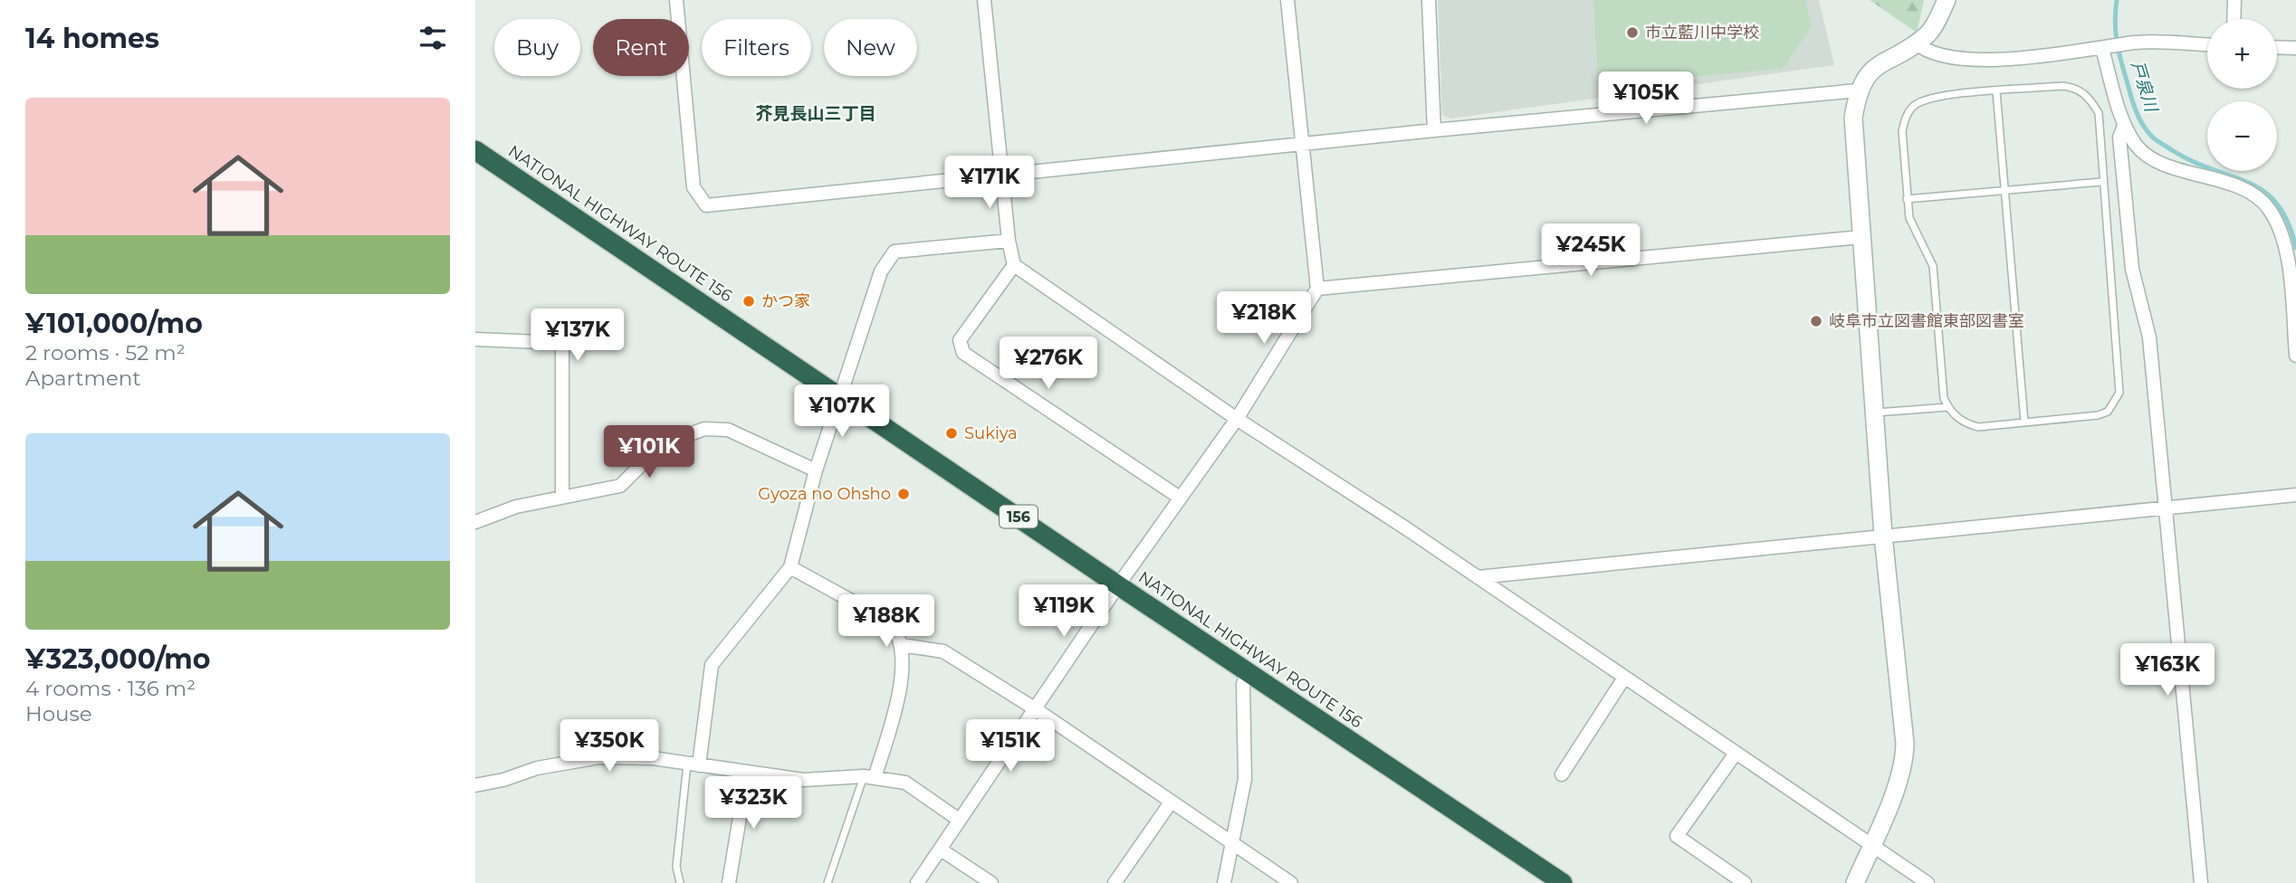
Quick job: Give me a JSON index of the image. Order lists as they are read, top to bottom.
{
  "streets": {
    "highway": ["NATIONAL HIGHWAY ROUTE 156", "156"]
  },
  "districts": ["芥見長山三丁目"],
  "water": ["戸泉川"],
  "places": [
    "市立藍川中学校",
    "かつ家",
    "岐阜市立図書館東部図書室",
    "Sukiya",
    "Gyoza no Ohsho"
  ],
  "page": {
    "heading": "14 homes",
    "map_buttons": ["+", "−"],
    "chip": [
      "Buy",
      "Rent",
      "Filters",
      "New"
    ],
    "price": [
      "¥105K",
      "¥171K",
      "¥245K",
      "¥218K",
      "¥137K",
      "¥276K",
      "¥107K",
      "¥101K",
      "¥119K",
      "¥188K",
      "¥163K",
      "¥350K",
      "¥151K",
      "¥323K"
    ],
    "list": [
      {
        "name": "¥101,000/mo",
        "note": "2 rooms · 52 m² · Apartment"
      },
      {
        "name": "¥323,000/mo",
        "note": "4 rooms · 136 m² · House"
      }
    ]
  }
}
